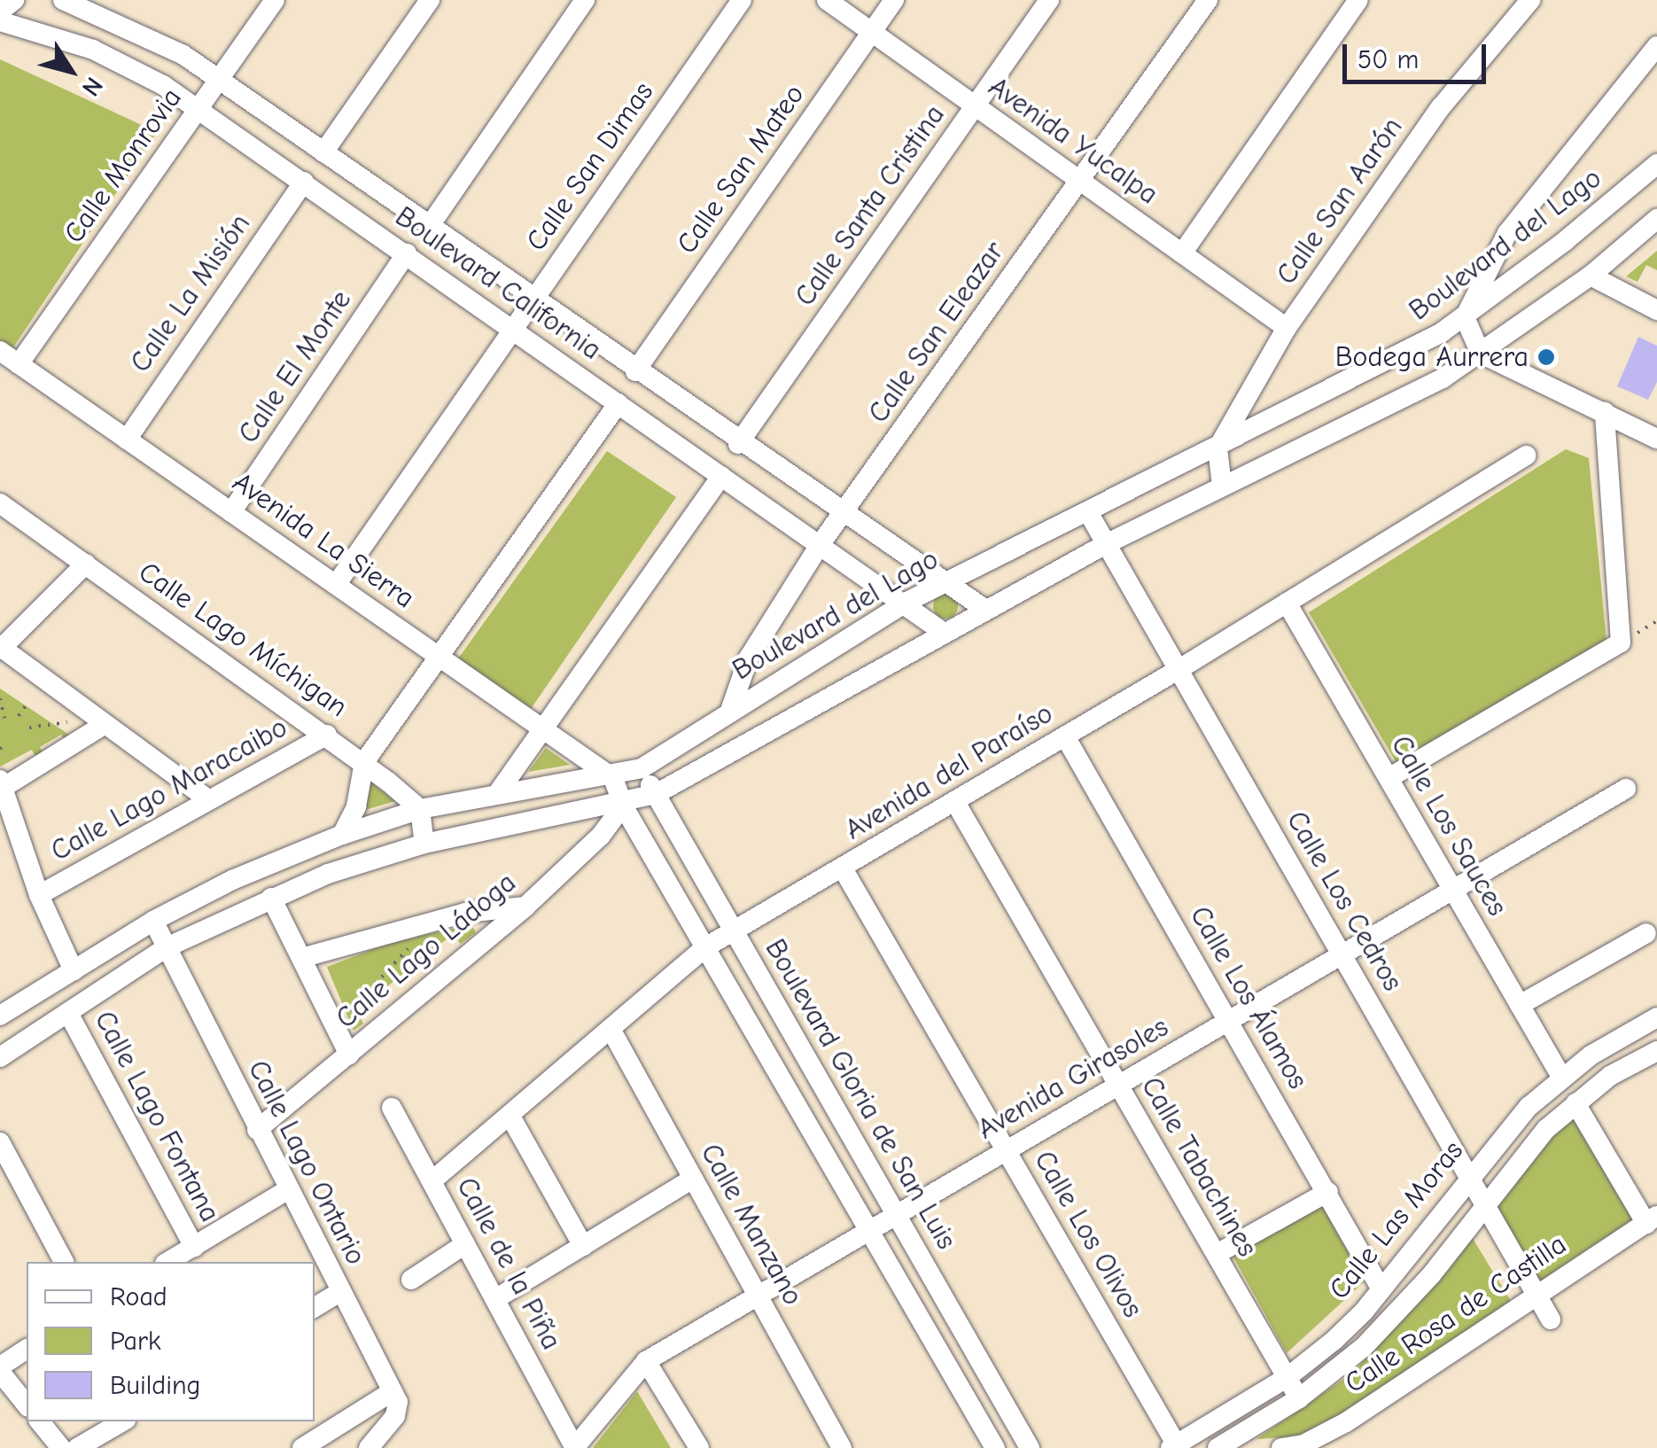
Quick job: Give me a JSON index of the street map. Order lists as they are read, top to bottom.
{
  "streets": {
    "street": [
      "Avenida Yucalpa",
      "Calle Monrovia",
      "Calle San Dimas",
      "Calle San Mateo",
      "Calle San Aarón",
      "Calle Santa Cristina",
      "Boulevard del Lago",
      "Boulevard California",
      "Calle La Misión",
      "Calle San Eleazar",
      "Calle El Monte",
      "Avenida La Sierra",
      "Calle Lago Míchigan",
      "Avenida del Paraíso",
      "Calle Lago Maracaibo",
      "Calle Los Sauces",
      "Calle Los Cedros",
      "Calle Lago Ládoga",
      "Calle Los Álamos",
      "Avenida Girasoles",
      "Boulevard Gloria de San Luis",
      "Calle Lago Fontana",
      "Calle Lago Ontario",
      "Calle Tabachines",
      "Calle Las Moras",
      "Calle Manzano",
      "Calle Los Olivos",
      "Calle de la Piña",
      "Calle Rosa de Castilla"
    ]
  },
  "crossings": [
    ["Avenida Yucalpa", "Calle San Mateo"],
    ["Avenida Yucalpa", "Calle San Aarón"],
    ["Avenida Yucalpa", "Calle Santa Cristina"],
    ["Avenida Yucalpa", "Calle San Eleazar"],
    ["Calle Monrovia", "Boulevard California"],
    ["Calle Monrovia", "Avenida La Sierra"],
    ["Calle San Dimas", "Boulevard California"],
    ["Calle San Dimas", "Avenida La Sierra"],
    ["Calle San Mateo", "Boulevard California"],
    ["Calle San Aarón", "Boulevard del Lago"],
    ["Calle Santa Cristina", "Boulevard California"],
    ["Boulevard del Lago", "Boulevard California"],
    ["Boulevard del Lago", "Calle San Eleazar"],
    ["Boulevard del Lago", "Avenida La Sierra"],
    ["Boulevard del Lago", "Calle Lago Míchigan"],
    ["Boulevard del Lago", "Calle Los Cedros"],
    ["Boulevard del Lago", "Boulevard Gloria de San Luis"],
    ["Boulevard del Lago", "Calle Lago Ontario"],
    ["Boulevard California", "Calle La Misión"],
    ["Boulevard California", "Calle San Eleazar"],
    ["Boulevard California", "Calle El Monte"],
    ["Calle La Misión", "Avenida La Sierra"],
    ["Calle El Monte", "Avenida La Sierra"],
    ["Calle Lago Míchigan", "Calle Lago Maracaibo"],
    ["Avenida del Paraíso", "Calle Los Sauces"],
    ["Avenida del Paraíso", "Calle Los Cedros"],
    ["Avenida del Paraíso", "Calle Los Álamos"],
    ["Avenida del Paraíso", "Boulevard Gloria de San Luis"],
    ["Avenida del Paraíso", "Calle Tabachines"],
    ["Avenida del Paraíso", "Calle Manzano"],
    ["Avenida del Paraíso", "Calle Los Olivos"],
    ["Avenida del Paraíso", "Calle de la Piña"],
    ["Calle Los Sauces", "Avenida Girasoles"],
    ["Calle Los Sauces", "Calle Las Moras"],
    ["Calle Los Cedros", "Avenida Girasoles"],
    ["Calle Los Cedros", "Calle Las Moras"],
    ["Calle Los Cedros", "Calle Rosa de Castilla"],
    ["Calle Lago Ládoga", "Calle Lago Ontario"],
    ["Calle Los Álamos", "Avenida Girasoles"],
    ["Calle Los Álamos", "Calle Las Moras"],
    ["Avenida Girasoles", "Boulevard Gloria de San Luis"],
    ["Avenida Girasoles", "Calle Tabachines"],
    ["Avenida Girasoles", "Calle Manzano"],
    ["Avenida Girasoles", "Calle Los Olivos"],
    ["Avenida Girasoles", "Calle de la Piña"],
    ["Calle Tabachines", "Calle Las Moras"],
    ["Calle Las Moras", "Calle Los Olivos"]
  ],
  "places": ["Bodega Aurrera"],
  "legend": ["Road", "Park", "Building"],
  "scale_bar": "50 m",
  "north": "bottom right"
}
